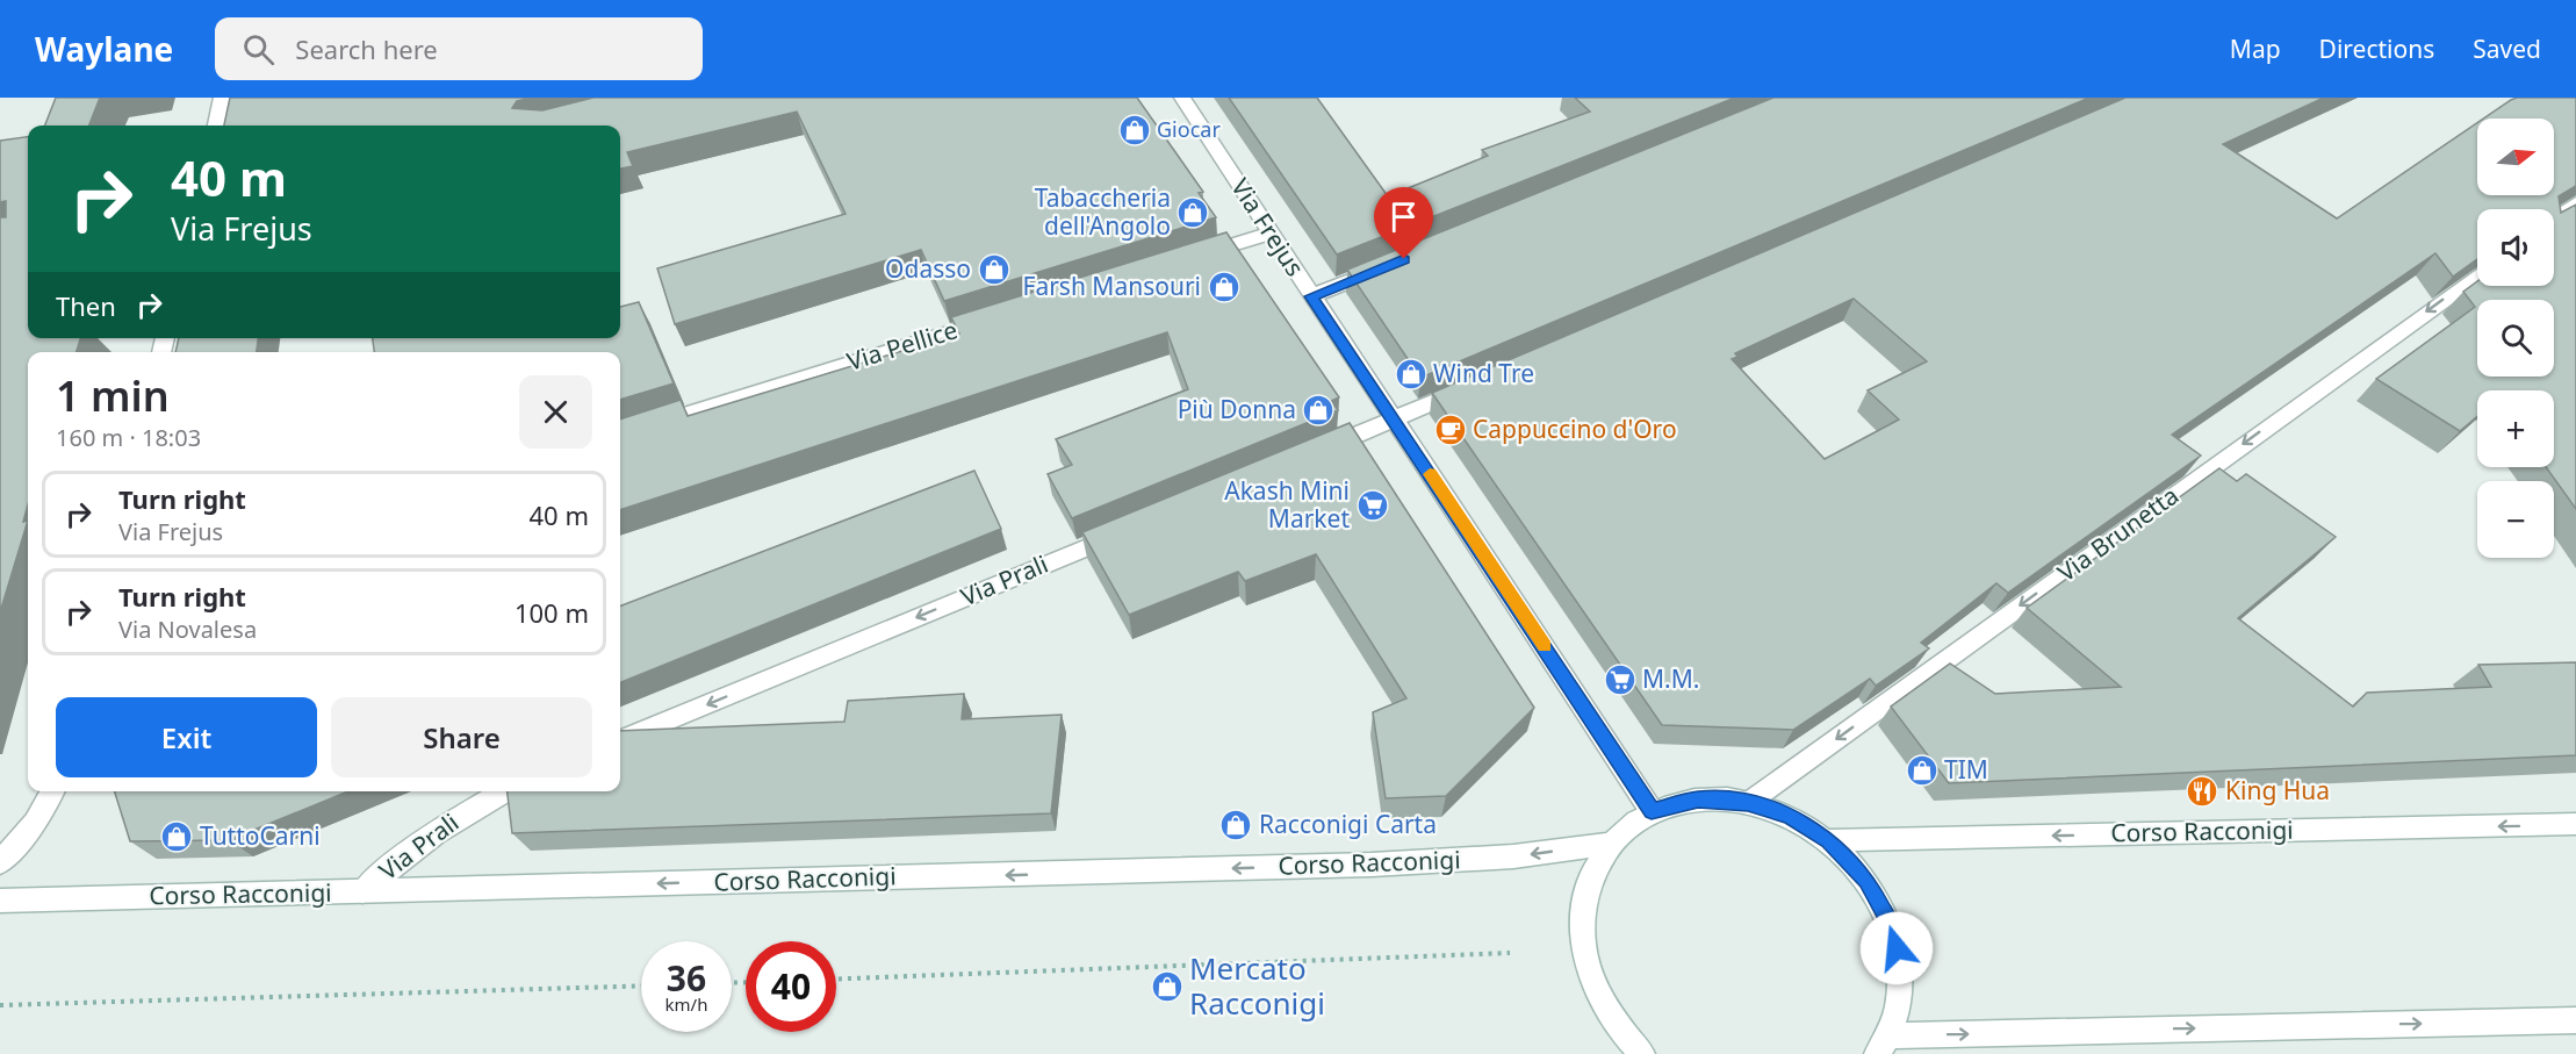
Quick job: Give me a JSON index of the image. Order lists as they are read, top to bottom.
{
  "streets": {
    "street": [
      "Via Frejus",
      "Via Pellice",
      "Via Brunetta",
      "Via Prali",
      "Corso Racconigi"
    ]
  },
  "crossings": [
    ["Via Prali", "Corso Racconigi"]
  ],
  "one_way": ["Via Brunetta", "Via Prali", "Corso Racconigi"],
  "places": {
    "shop": [
      "Giocar",
      "Tabaccheria dell'Angolo",
      "Odasso",
      "Farsh Mansouri",
      "Wind Tre",
      "Più Donna",
      "TIM",
      "Racconigi Carta",
      "TuttoCarni",
      "Mercato Racconigi"
    ],
    "cafe": ["Cappuccino d'Oro"],
    "supermarket": ["Akash Mini Market", "M.M."],
    "restaurant": ["King Hua"]
  },
  "north": "right",
  "page": {
    "header": "Waylane",
    "search": "Search here",
    "nav": ["Map", "Directions", "Saved"],
    "map_buttons": ["+", "−"],
    "turn": ["40 m", "Via Frejus"],
    "then": "Then",
    "heading": ["1 min", "160 m · 18:03"],
    "list": [
      {
        "name": "Turn right",
        "note": "Via Frejus",
        "value": "40 m"
      },
      {
        "name": "Turn right",
        "note": "Via Novalesa",
        "value": "100 m"
      }
    ],
    "buttons": ["Exit", "Share"],
    "speed": "36 km/h",
    "limit": "40"
  }
}
